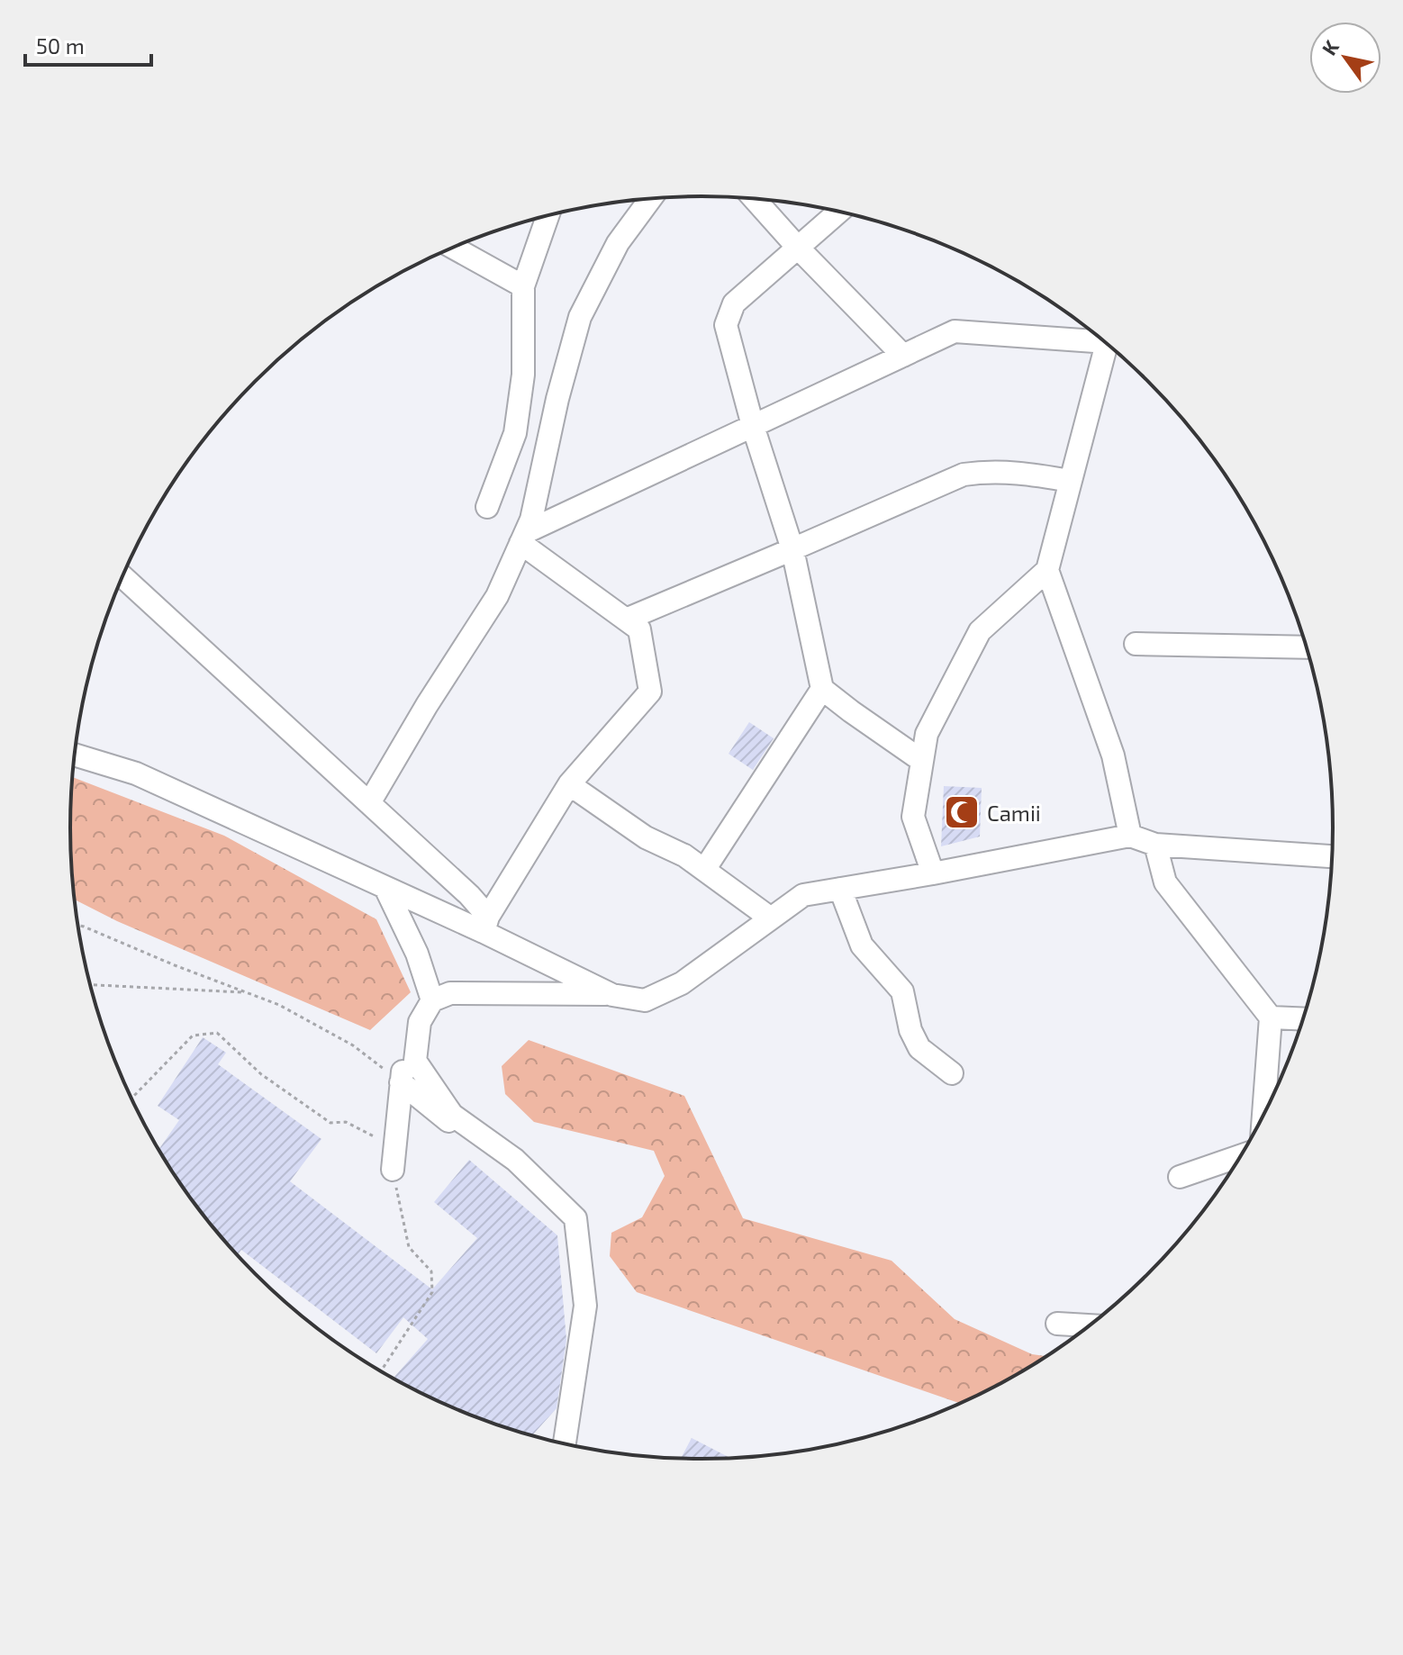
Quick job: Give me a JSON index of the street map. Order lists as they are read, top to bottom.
{
  "places": {
    "mosque": ["Camii"]
  },
  "scale_bar": "50 m",
  "north": "top left"
}
